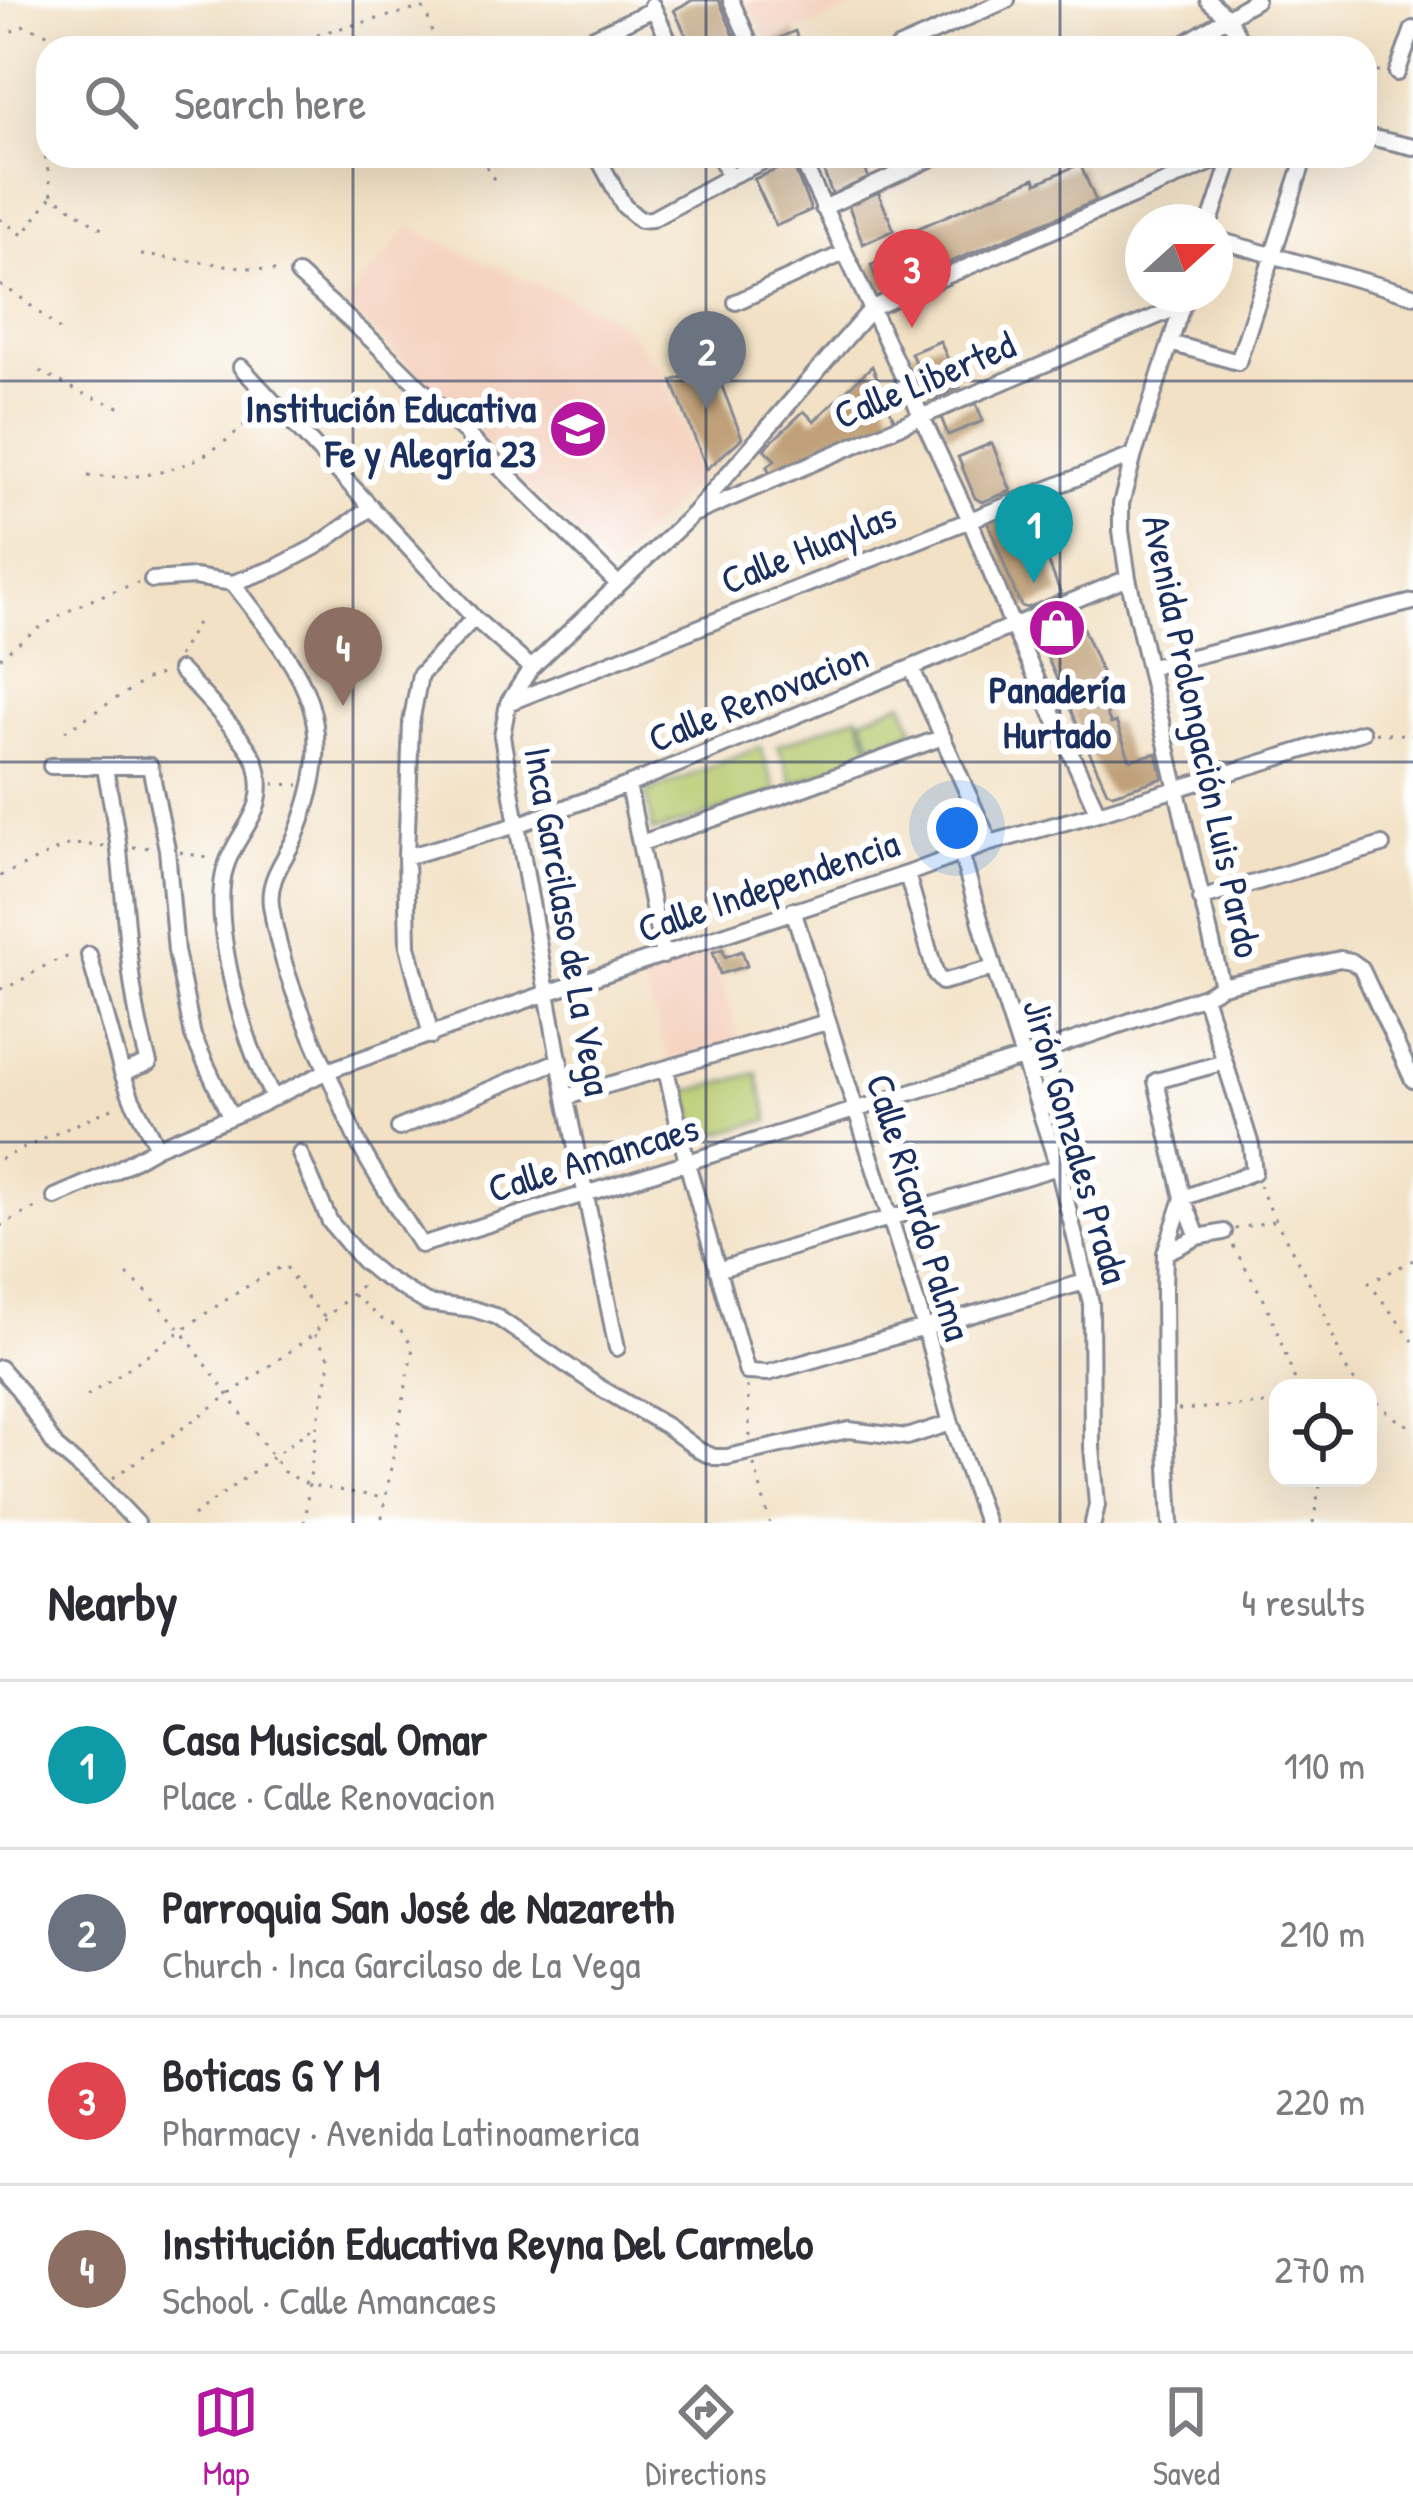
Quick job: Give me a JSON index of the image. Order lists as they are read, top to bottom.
{
  "streets": {
    "street": [
      "Calle Liberted",
      "Calle Huaylas",
      "Calle Renovacion",
      "Avenida Prolongación Luis Pardo",
      "Calle Independencia",
      "Inca Garcilaso de La Vega",
      "Jirón Gonzales Prada",
      "Calle Amancaes",
      "Calle Ricardo Palma"
    ]
  },
  "crossings": [
    ["Calle Liberted", "Inca Garcilaso de La Vega"],
    ["Calle Huaylas", "Avenida Prolongación Luis Pardo"],
    ["Calle Huaylas", "Inca Garcilaso de La Vega"],
    ["Calle Renovacion", "Avenida Prolongación Luis Pardo"],
    ["Calle Renovacion", "Inca Garcilaso de La Vega"],
    ["Avenida Prolongación Luis Pardo", "Calle Independencia"],
    ["Avenida Prolongación Luis Pardo", "Calle Amancaes"],
    ["Calle Independencia", "Inca Garcilaso de La Vega"],
    ["Calle Independencia", "Jirón Gonzales Prada"],
    ["Calle Independencia", "Calle Amancaes"],
    ["Calle Independencia", "Calle Ricardo Palma"],
    ["Inca Garcilaso de La Vega", "Calle Amancaes"],
    ["Jirón Gonzales Prada", "Calle Amancaes"],
    ["Calle Amancaes", "Calle Ricardo Palma"]
  ],
  "places": {
    "school or university": ["Institución Educativa Fe y Alegría 23"],
    "shop": ["Panadería Hurtado"]
  },
  "north": "right",
  "page": {
    "search": "Search here",
    "pins": [
      "3",
      "2",
      "1",
      "4"
    ],
    "heading": ["Nearby", "4 results"],
    "list": [
      {
        "mark": "1",
        "name": "Casa Musicsal Omar",
        "note": "Place · Calle Renovacion",
        "value": "110 m"
      },
      {
        "mark": "2",
        "name": "Parroquia San José de Nazareth",
        "note": "Church · Inca Garcilaso de La Vega",
        "value": "210 m"
      },
      {
        "mark": "3",
        "name": "Boticas G Y M",
        "note": "Pharmacy · Avenida Latinoamerica",
        "value": "220 m"
      },
      {
        "mark": "4",
        "name": "Institución Educativa Reyna Del Carmelo",
        "note": "School · Calle Amancaes",
        "value": "270 m"
      }
    ],
    "nav": ["Map", "Directions", "Saved"]
  }
}
